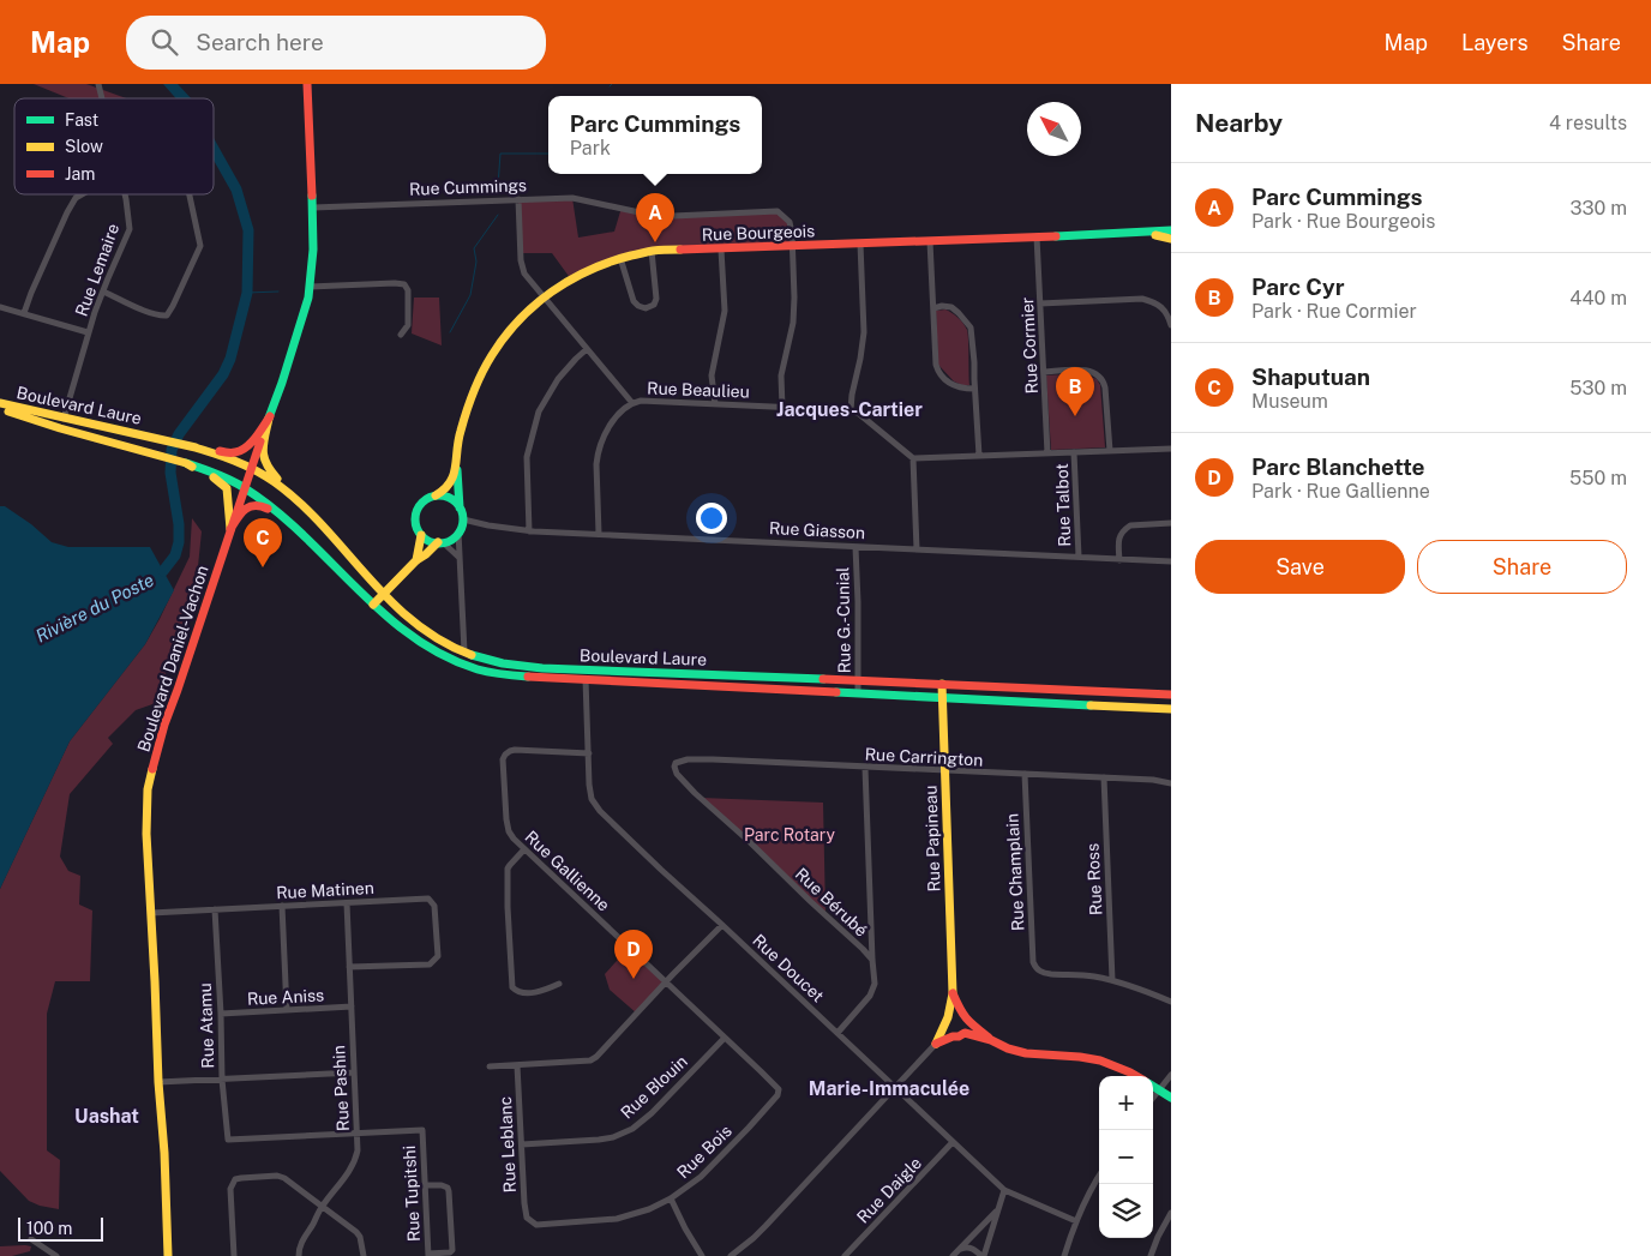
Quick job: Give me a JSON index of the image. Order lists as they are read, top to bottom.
{
  "streets": {
    "main road": [
      "Rue Bourgeois",
      "Boulevard Laure",
      "Boulevard Daniel-Vachon",
      "Rue Papineau"
    ],
    "street": [
      "Rue Cummings",
      "Rue Lemaire",
      "Rue Cormier",
      "Rue Beaulieu",
      "Rue Talbot",
      "Rue Giasson",
      "Rue G.-Cunial",
      "Rue Carrington",
      "Rue Gallienne",
      "Rue Champlain",
      "Rue Ross",
      "Rue Matinen",
      "Rue Bérubé",
      "Rue Doucet",
      "Rue Aniss",
      "Rue Atamu",
      "Rue Blouin",
      "Rue Pashin",
      "Rue Leblanc",
      "Rue Bois",
      "Rue Daigle",
      "Rue Tupitshi"
    ]
  },
  "crossings": [
    ["Rue Cummings", "Rue Bourgeois"],
    ["Rue Cummings", "Rue Beaulieu"],
    ["Rue Cummings", "Boulevard Daniel-Vachon"],
    ["Rue Bourgeois", "Rue Cormier"],
    ["Rue Bourgeois", "Rue Beaulieu"],
    ["Rue Bourgeois", "Rue Giasson"],
    ["Rue Lemaire", "Boulevard Laure"],
    ["Boulevard Laure", "Rue G.-Cunial"],
    ["Boulevard Laure", "Boulevard Daniel-Vachon"],
    ["Boulevard Laure", "Rue Papineau"],
    ["Boulevard Laure", "Rue Doucet"],
    ["Rue Talbot", "Rue Giasson"],
    ["Rue Giasson", "Rue G.-Cunial"],
    ["Boulevard Daniel-Vachon", "Rue Matinen"],
    ["Rue Carrington", "Rue Papineau"],
    ["Rue Carrington", "Rue Champlain"],
    ["Rue Carrington", "Rue Ross"],
    ["Rue Carrington", "Rue Bérubé"],
    ["Rue Gallienne", "Rue Doucet"],
    ["Rue Gallienne", "Rue Blouin"],
    ["Rue Gallienne", "Rue Bois"],
    ["Rue Champlain", "Rue Ross"],
    ["Rue Matinen", "Rue Atamu"],
    ["Rue Matinen", "Rue Pashin"],
    ["Rue Doucet", "Rue Daigle"],
    ["Rue Aniss", "Rue Atamu"],
    ["Rue Aniss", "Rue Pashin"],
    ["Rue Atamu", "Rue Pashin"],
    ["Rue Atamu", "Rue Tupitshi"],
    ["Rue Blouin", "Rue Leblanc"],
    ["Rue Pashin", "Rue Tupitshi"],
    ["Rue Leblanc", "Rue Bois"]
  ],
  "districts": ["Jacques-Cartier", "Marie-Immaculée", "Uashat"],
  "water": ["Rivière du Poste"],
  "parks": ["Parc Rotary"],
  "legend": ["Fast", "Slow", "Jam"],
  "scale_bar": "100 m",
  "north": "top left",
  "page": {
    "header": "Map",
    "search": "Search here",
    "nav": ["Map", "Layers", "Share"],
    "heading": ["Nearby", "4 results"],
    "popup": ["Parc Cummings", "Park"],
    "list": [
      {
        "mark": "A",
        "name": "Parc Cummings",
        "note": "Park · Rue Bourgeois",
        "value": "330 m"
      },
      {
        "mark": "B",
        "name": "Parc Cyr",
        "note": "Park · Rue Cormier",
        "value": "440 m"
      },
      {
        "mark": "C",
        "name": "Shaputuan",
        "note": "Museum",
        "value": "530 m"
      },
      {
        "mark": "D",
        "name": "Parc Blanchette",
        "note": "Park · Rue Gallienne",
        "value": "550 m"
      }
    ],
    "pins": [
      "A",
      "B",
      "C",
      "D"
    ],
    "buttons": ["Save", "Share"],
    "map_buttons": ["+", "−"],
    "scale": "100 m"
  }
}
